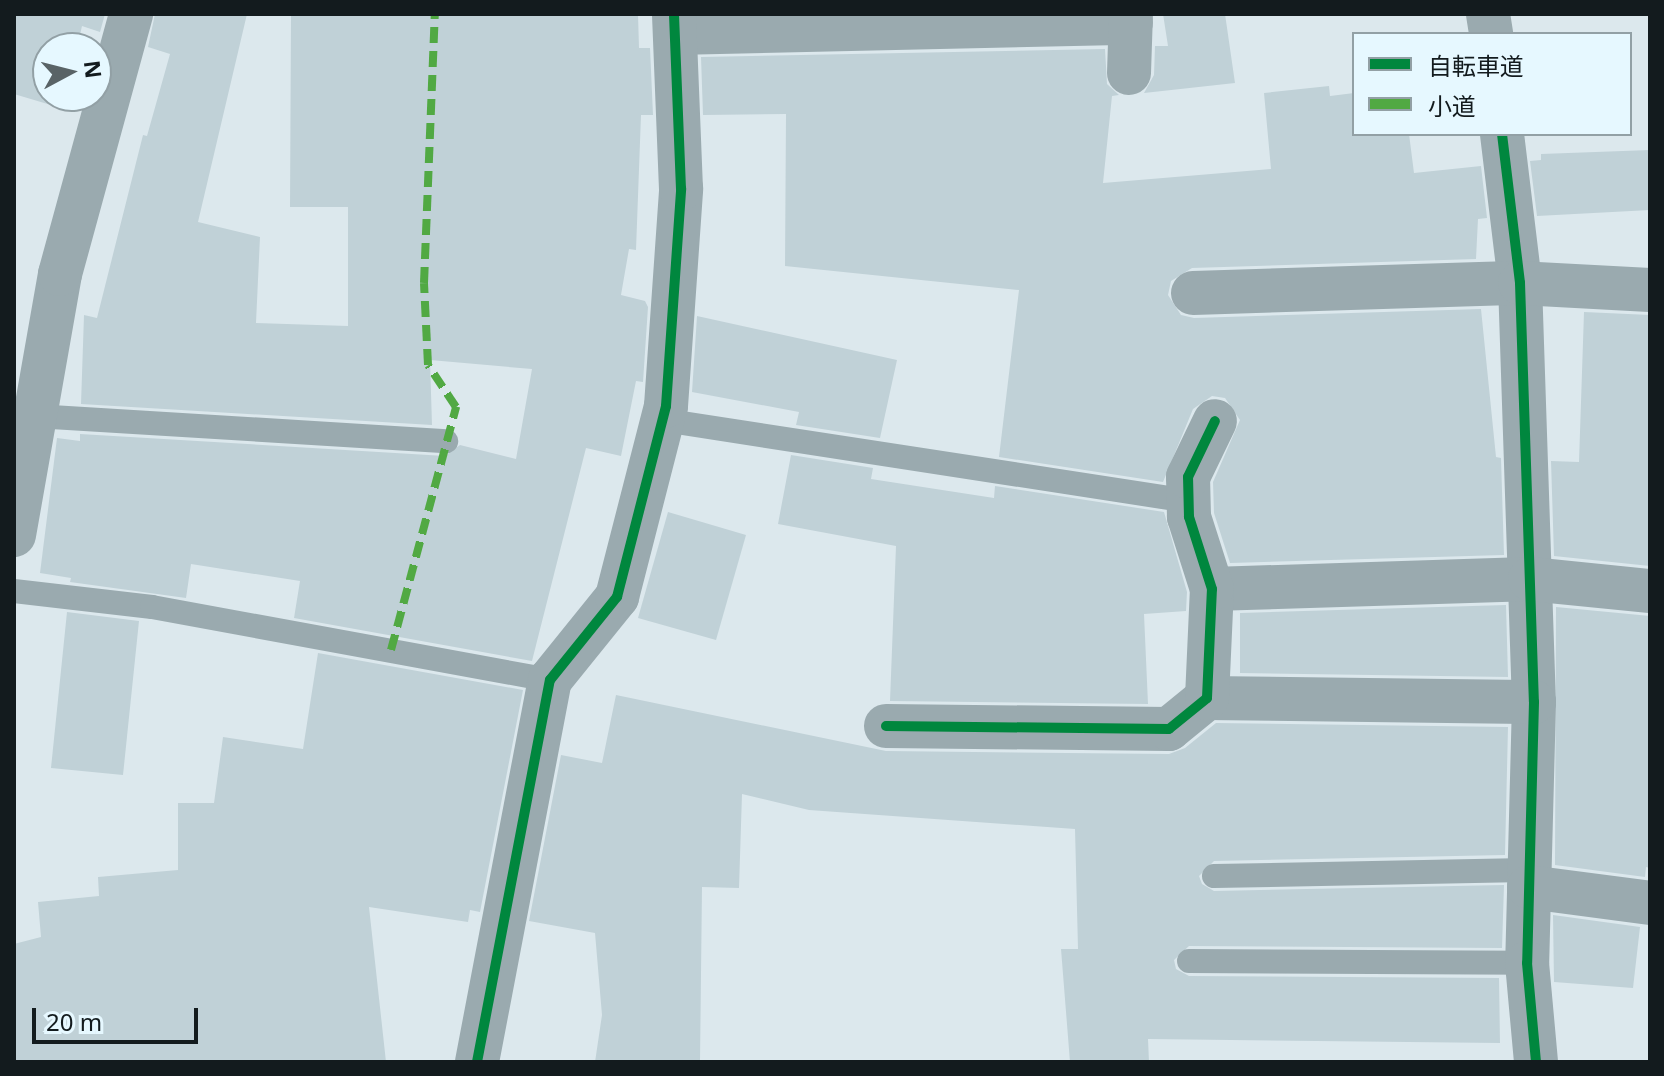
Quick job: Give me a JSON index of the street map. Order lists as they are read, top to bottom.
{
  "legend": ["自転車道", "小道"],
  "scale_bar": "20 m",
  "north": "right"
}
